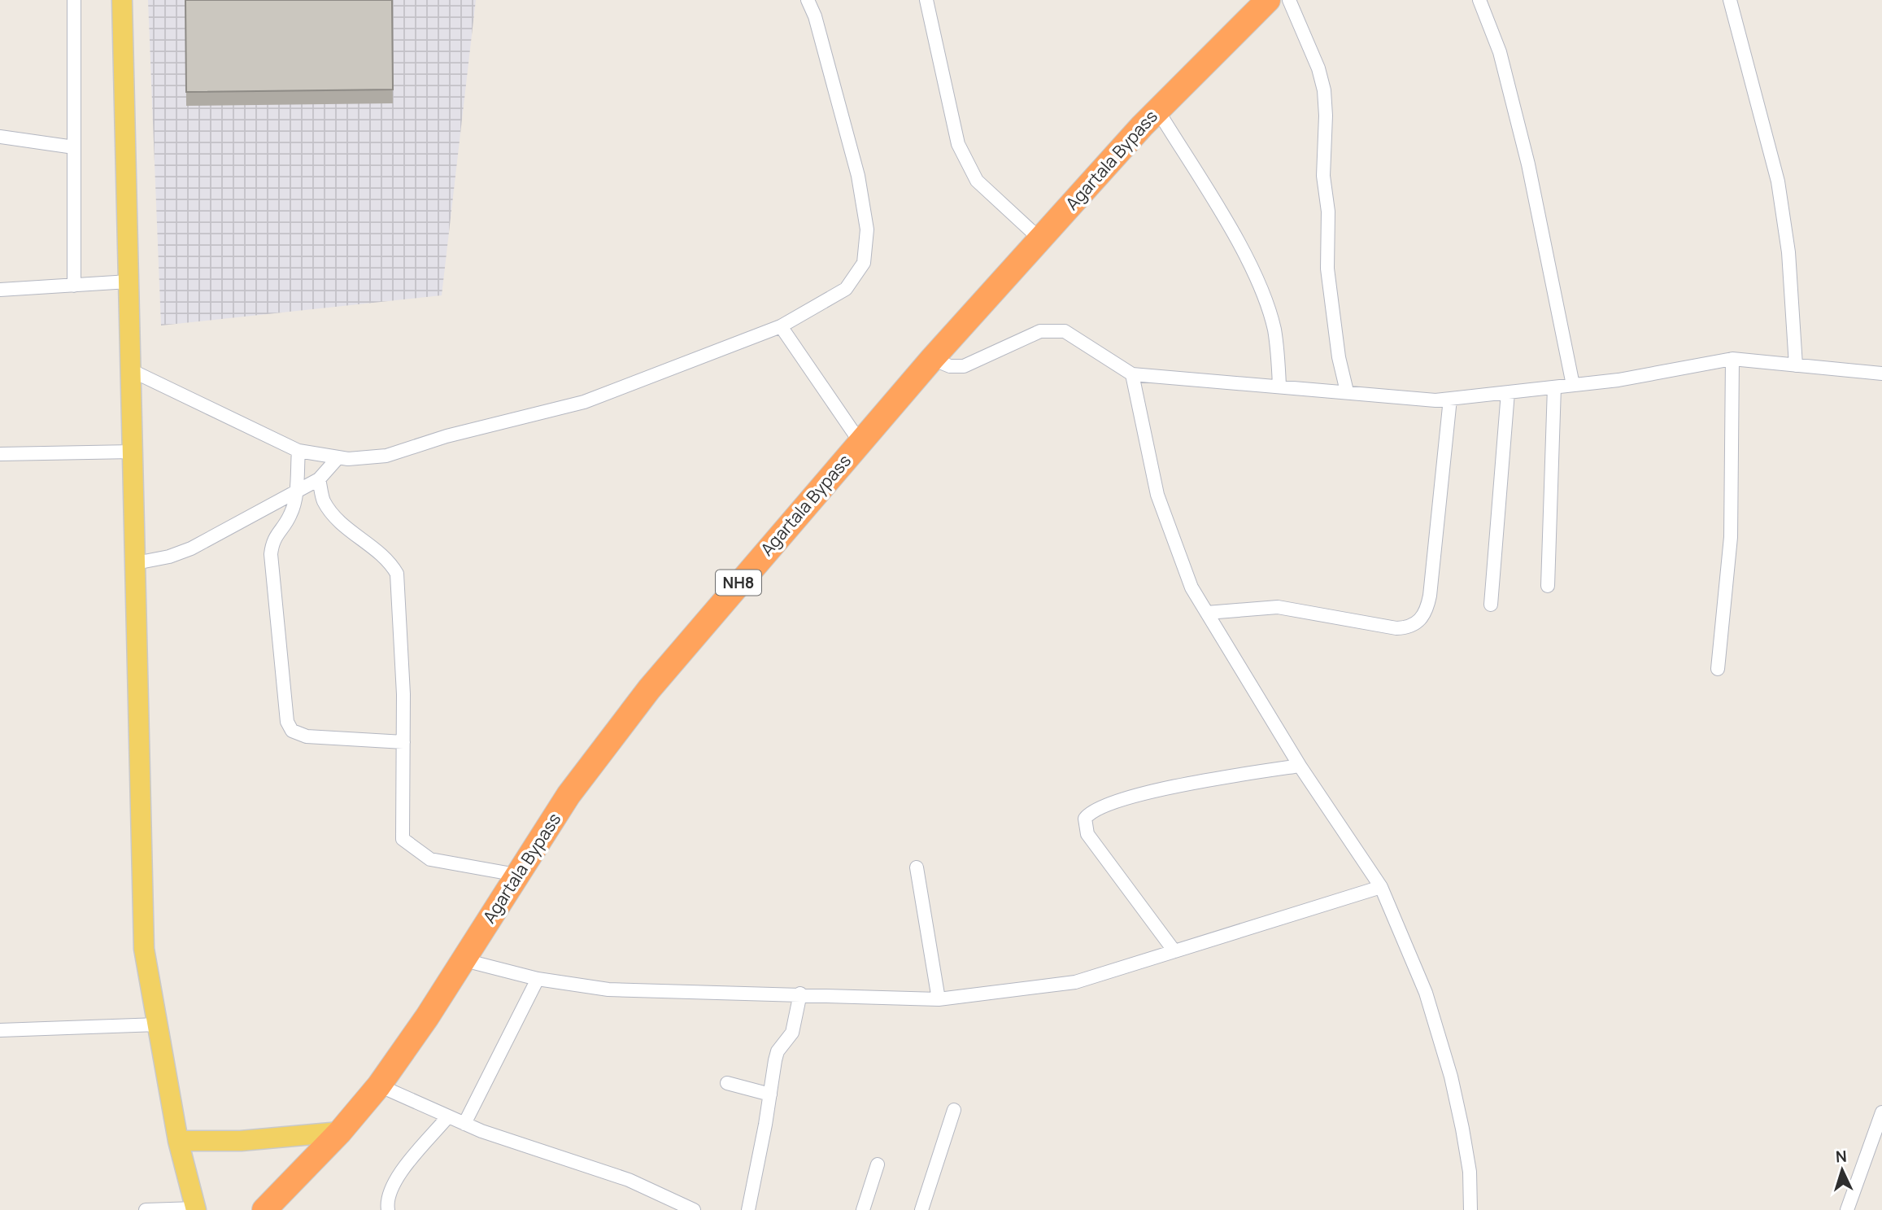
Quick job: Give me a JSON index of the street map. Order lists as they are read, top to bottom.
{
  "streets": {
    "highway": ["Agartala Bypass", "NH8"]
  },
  "north": "top"
}
